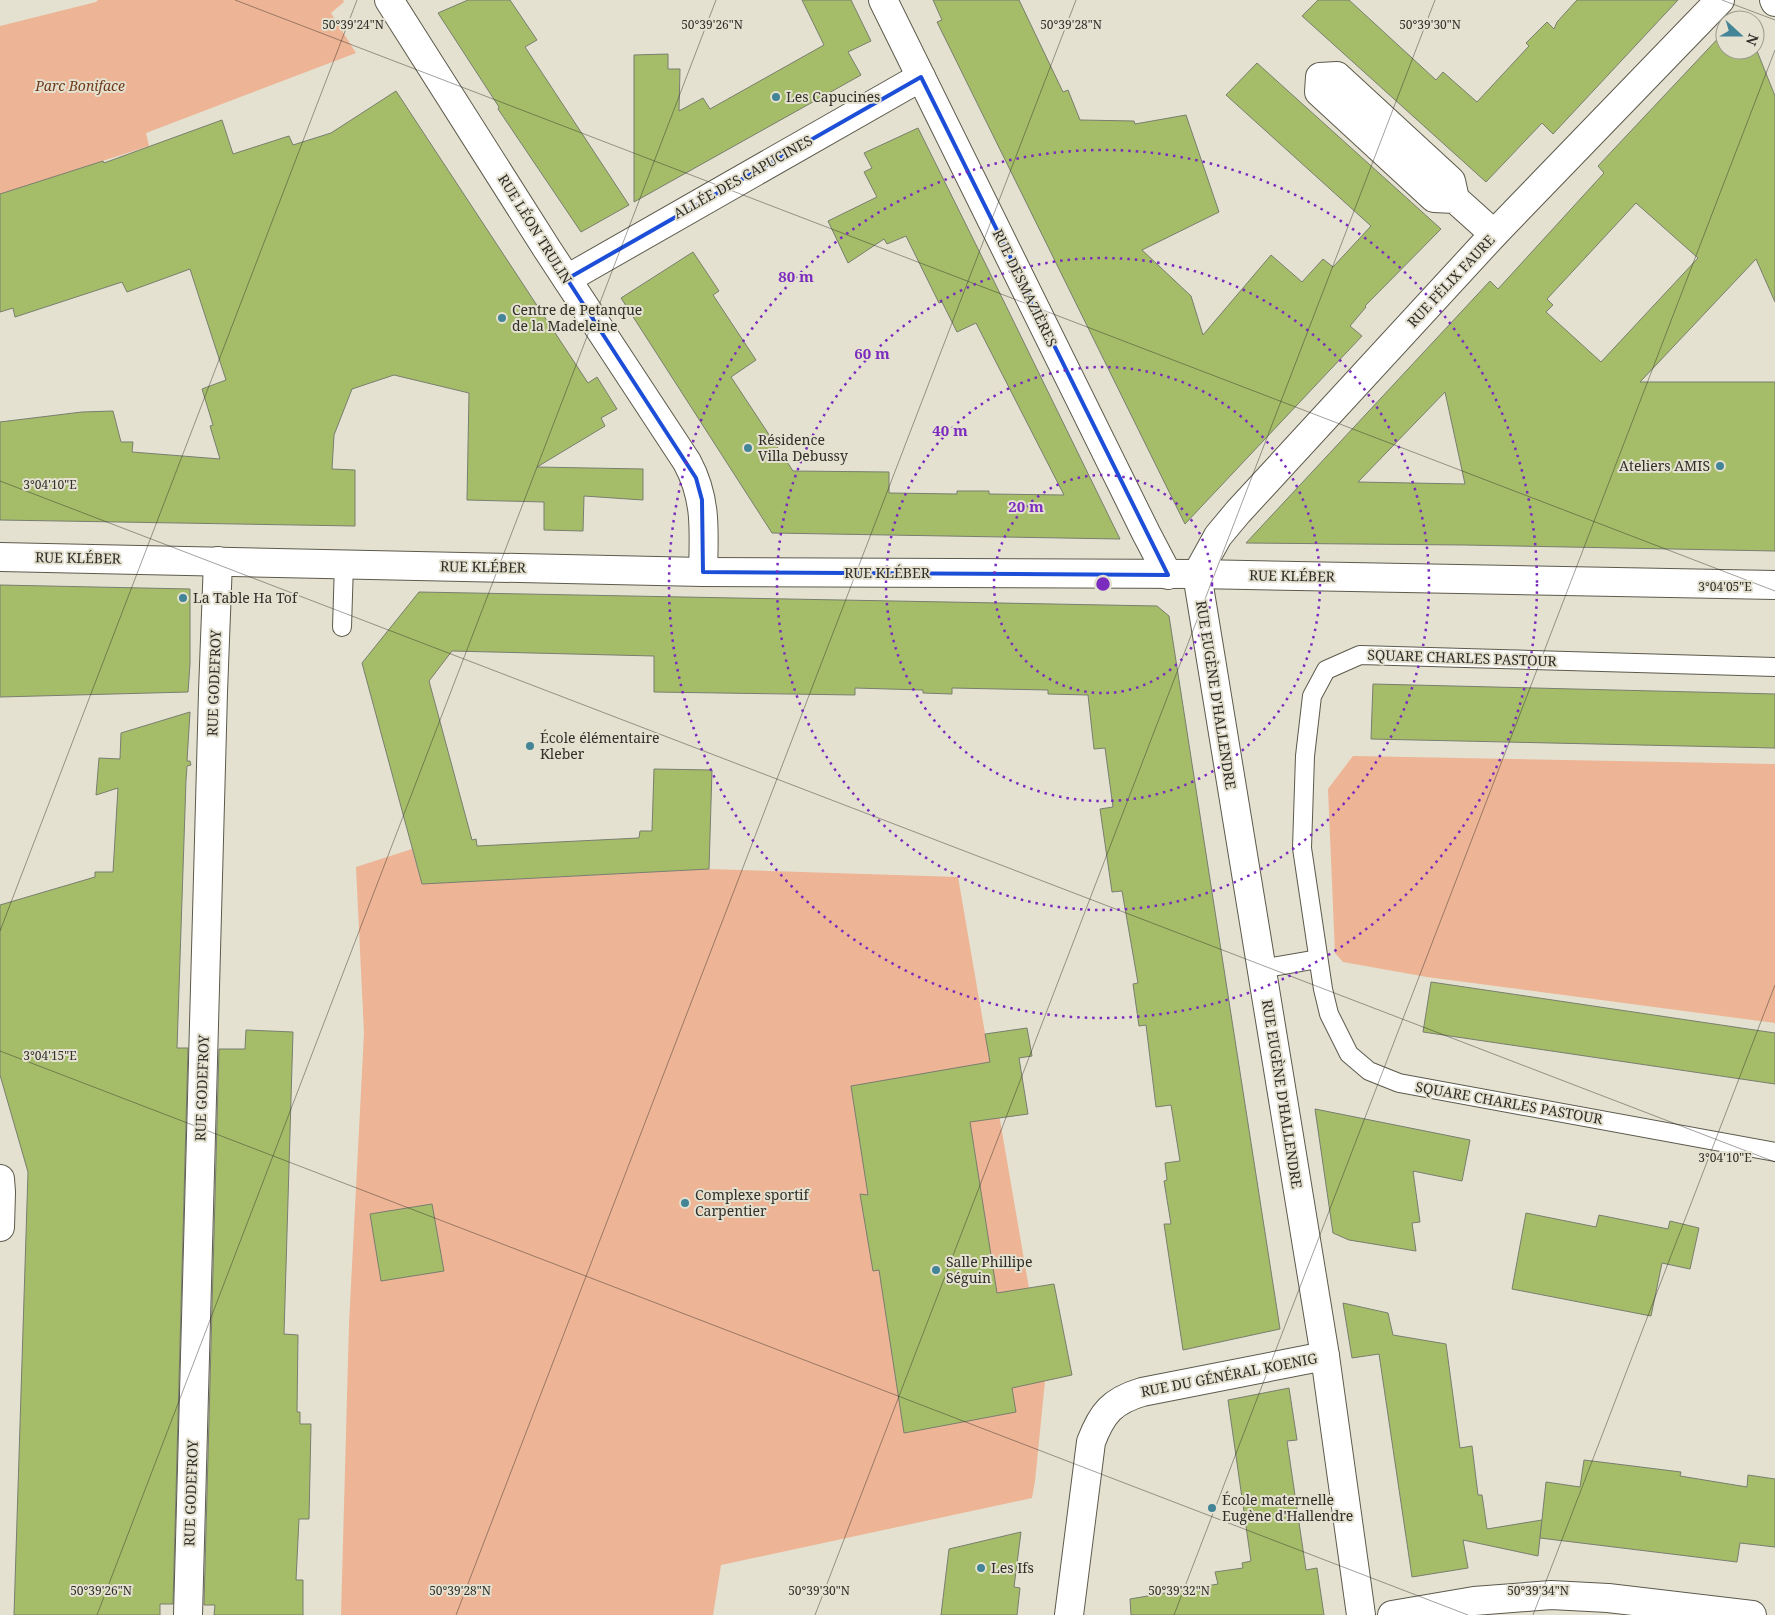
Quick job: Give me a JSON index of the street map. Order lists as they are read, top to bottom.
{
  "streets": {
    "street": [
      "ALLÉE DES CAPUCINES",
      "RUE LÉON TRULIN",
      "RUE FÉLIX FAURE",
      "RUE DESMAZIÈRES",
      "RUE KLÉBER",
      "RUE GODEFROY",
      "RUE EUGÈNE D'HALLENDRE",
      "RUE DU GÉNÉRAL KOENIG"
    ],
    "lane": ["SQUARE CHARLES PASTOUR"]
  },
  "crossings": [
    ["ALLÉE DES CAPUCINES", "RUE LÉON TRULIN"],
    ["ALLÉE DES CAPUCINES", "RUE DESMAZIÈRES"],
    ["RUE LÉON TRULIN", "RUE KLÉBER"],
    ["RUE FÉLIX FAURE", "RUE KLÉBER"],
    ["RUE FÉLIX FAURE", "RUE EUGÈNE D'HALLENDRE"],
    ["RUE DESMAZIÈRES", "RUE KLÉBER"],
    ["RUE KLÉBER", "RUE GODEFROY"],
    ["RUE KLÉBER", "RUE EUGÈNE D'HALLENDRE"],
    ["RUE EUGÈNE D'HALLENDRE", "RUE DU GÉNÉRAL KOENIG"]
  ],
  "parks": ["Parc Boniface"],
  "places": [
    "Les Capucines",
    "Centre de Petanque de la Madeleine",
    "Résidence Villa Debussy",
    "Ateliers AMIS",
    "La Table Ha Tof",
    "École élémentaire Kleber",
    "Complexe sportif Carpentier",
    "Salle Phillipe Séguin",
    "École maternelle Eugène d'Hallendre",
    "Les Ifs"
  ],
  "north": "right",
  "coordinates": [
    "50°39'24\"N",
    "50°39'26\"N",
    "50°39'28\"N",
    "50°39'30\"N",
    "3°04'10\"E",
    "3°04'05\"E",
    "3°04'15\"E",
    "50°39'32\"N",
    "50°39'34\"N"
  ],
  "rings": [
    "80 m",
    "60 m",
    "40 m",
    "20 m"
  ]
}
